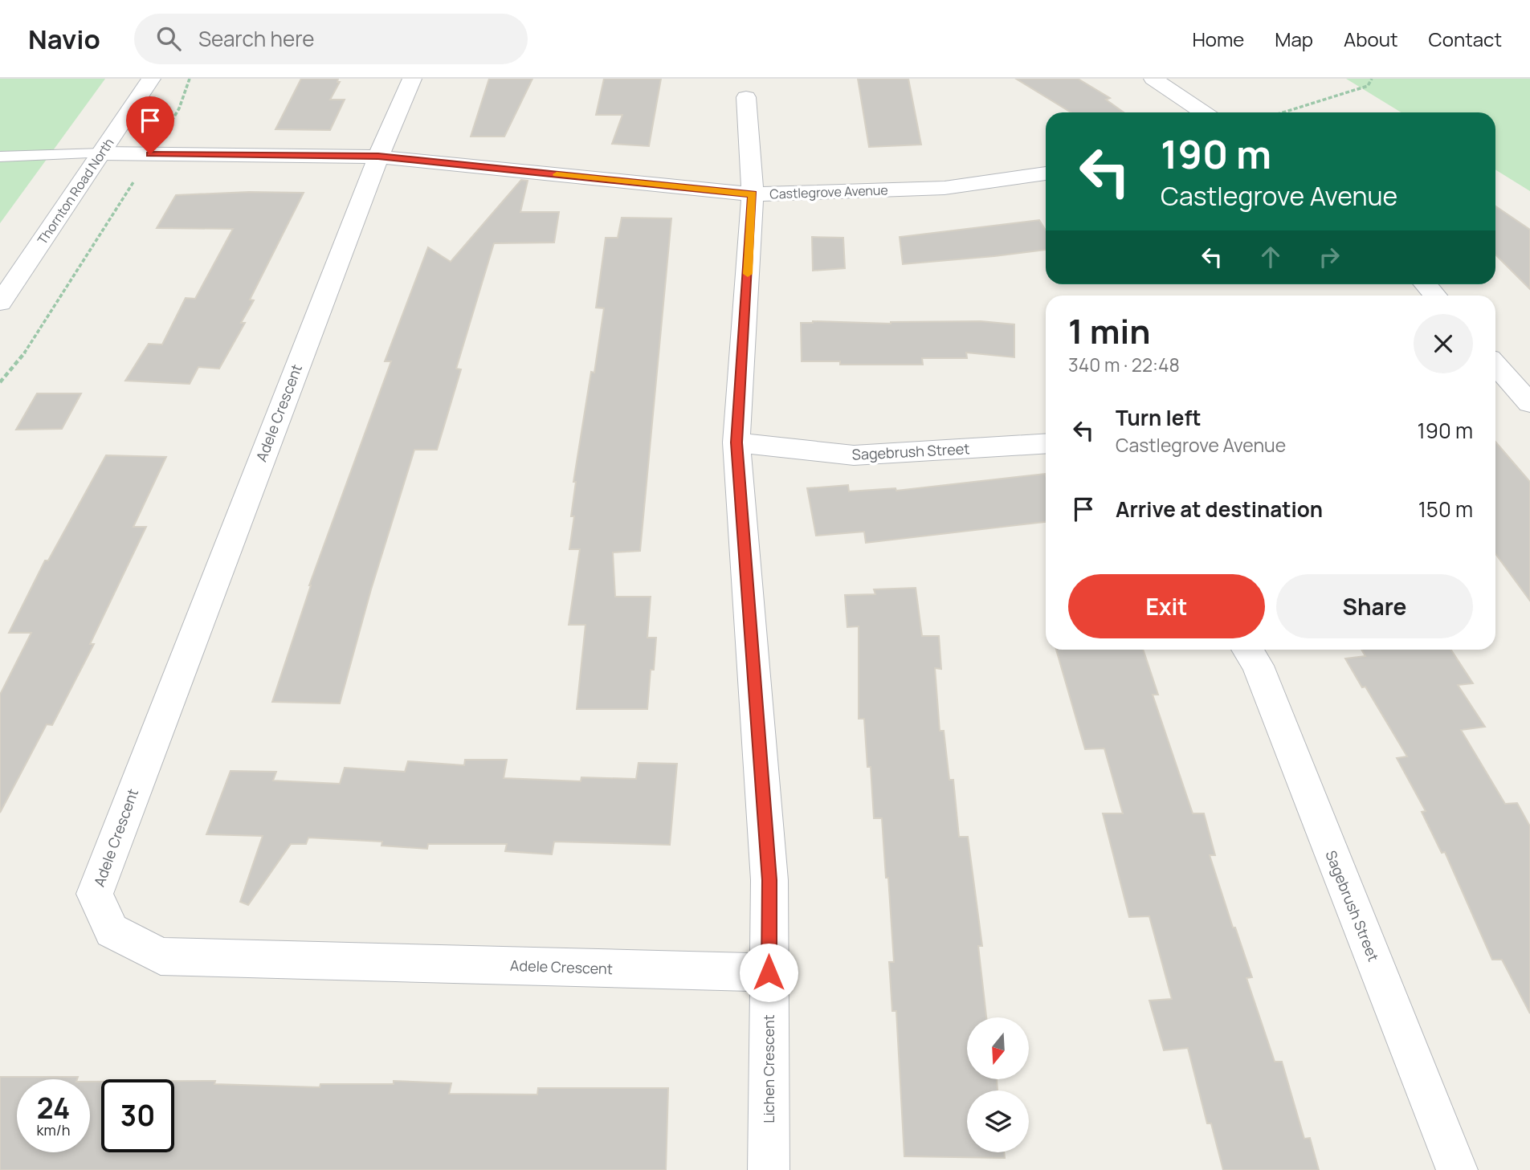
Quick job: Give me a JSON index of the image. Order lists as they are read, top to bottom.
{
  "streets": {
    "street": [
      "Thornton Road North",
      "Castlegrove Avenue",
      "Adele Crescent",
      "Sagebrush Street",
      "Lichen Crescent"
    ]
  },
  "crossings": [
    ["Thornton Road North", "Castlegrove Avenue"],
    ["Castlegrove Avenue", "Adele Crescent"],
    ["Castlegrove Avenue", "Lichen Crescent"],
    ["Adele Crescent", "Lichen Crescent"],
    ["Sagebrush Street", "Lichen Crescent"]
  ],
  "north": "bottom",
  "page": {
    "header": "Navio",
    "search": "Search here",
    "nav": [
      "Home",
      "Map",
      "About",
      "Contact"
    ],
    "turn": ["190 m", "Castlegrove Avenue"],
    "heading": ["1 min", "340 m · 22:48"],
    "list": [
      {
        "name": "Turn left",
        "note": "Castlegrove Avenue",
        "value": "190 m"
      },
      {
        "name": "Arrive at destination",
        "value": "150 m"
      }
    ],
    "buttons": ["Exit", "Share"],
    "speed": "24 km/h",
    "limit": "30"
  }
}
